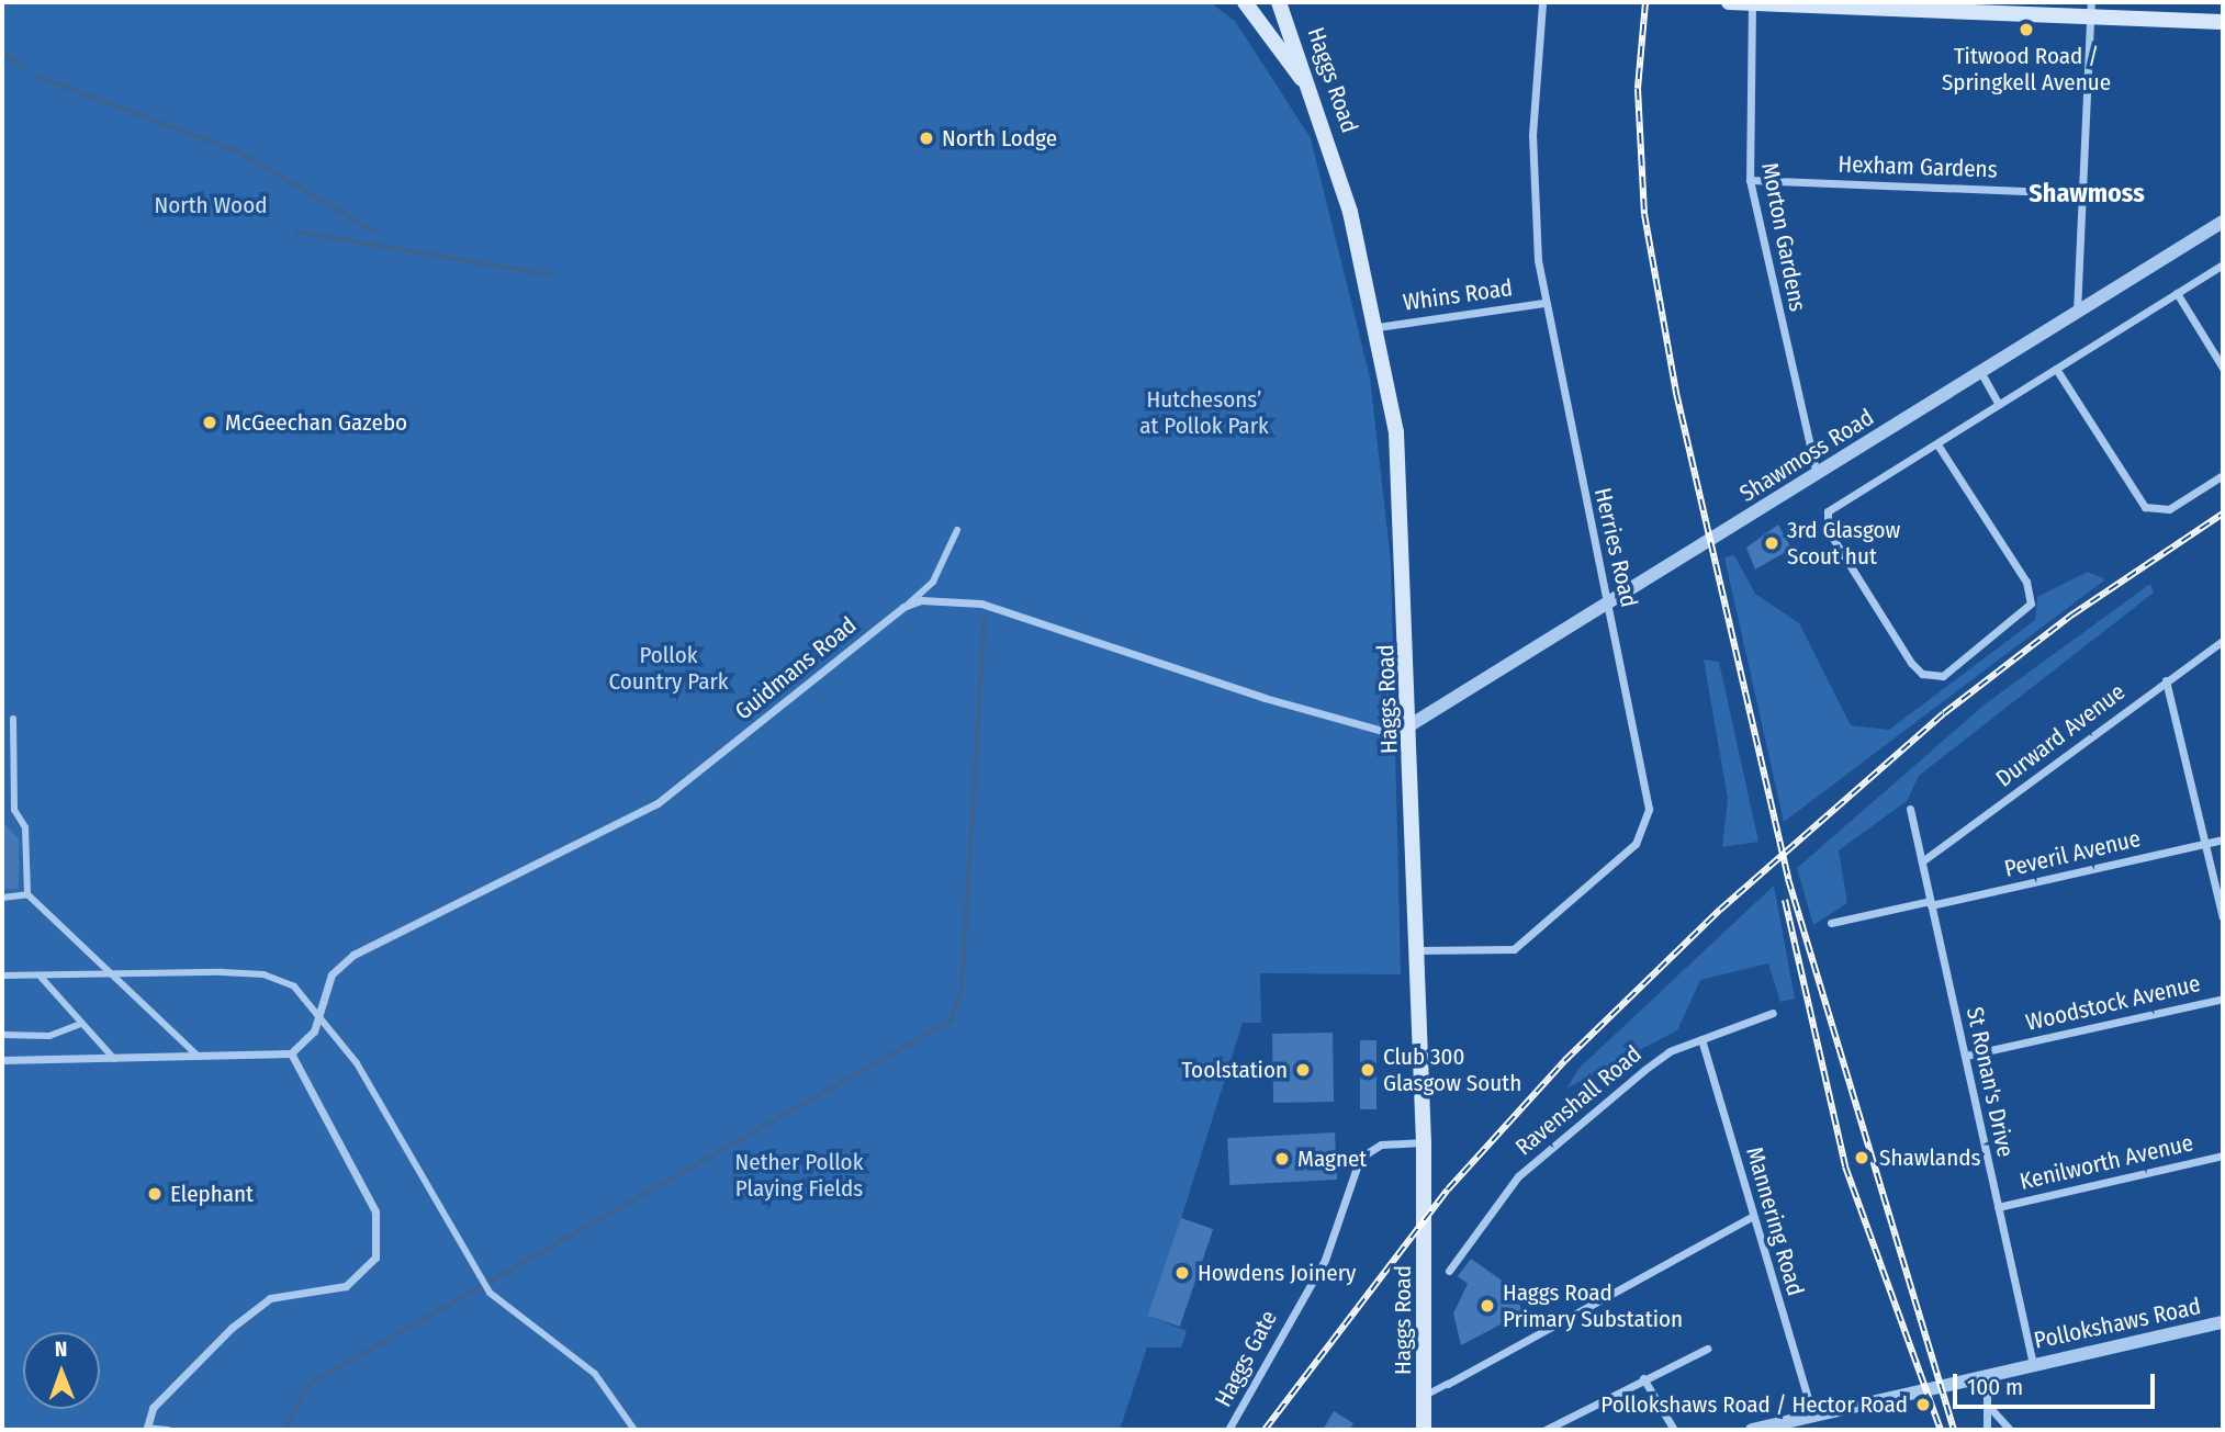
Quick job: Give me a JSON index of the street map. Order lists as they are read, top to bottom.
{
  "streets": {
    "main road": ["Haggs Road"],
    "street": [
      "Hexham Gardens",
      "Morton Gardens",
      "Whins Road",
      "Shawmoss Road",
      "Herries Road",
      "Guidmans Road",
      "Durward Avenue",
      "Peveril Avenue",
      "Woodstock Avenue",
      "St Ronan's Drive",
      "Ravenshall Road",
      "Kenilworth Avenue",
      "Mannering Road",
      "Pollokshaws Road",
      "Haggs Gate"
    ]
  },
  "crossings": [
    ["Haggs Road", "Whins Road"],
    ["Haggs Road", "Shawmoss Road"],
    ["Haggs Road", "Herries Road"],
    ["Haggs Road", "Guidmans Road"],
    ["Haggs Road", "Haggs Gate"],
    ["Hexham Gardens", "Morton Gardens"],
    ["Morton Gardens", "Shawmoss Road"],
    ["Whins Road", "Herries Road"],
    ["Shawmoss Road", "Herries Road"],
    ["Shawmoss Road", "Guidmans Road"],
    ["Durward Avenue", "St Ronan's Drive"],
    ["Peveril Avenue", "St Ronan's Drive"],
    ["Woodstock Avenue", "St Ronan's Drive"],
    ["St Ronan's Drive", "Kenilworth Avenue"],
    ["St Ronan's Drive", "Pollokshaws Road"],
    ["Ravenshall Road", "Mannering Road"],
    ["Mannering Road", "Pollokshaws Road"]
  ],
  "districts": ["Shawmoss"],
  "parks": [
    "North Wood",
    "Hutchesons’ at Pollok Park",
    "Pollok Country Park",
    "Nether Pollok Playing Fields"
  ],
  "places": [
    "Titwood Road / Springkell Avenue",
    "North Lodge",
    "McGeechan Gazebo",
    "3rd Glasgow Scout hut",
    "Toolstation",
    "Club 300 Glasgow South",
    "Shawlands",
    "Magnet",
    "Elephant",
    "Howdens Joinery",
    "Haggs Road Primary Substation",
    "Pollokshaws Road / Hector Road"
  ],
  "scale_bar": "100 m",
  "north": "top"
}
